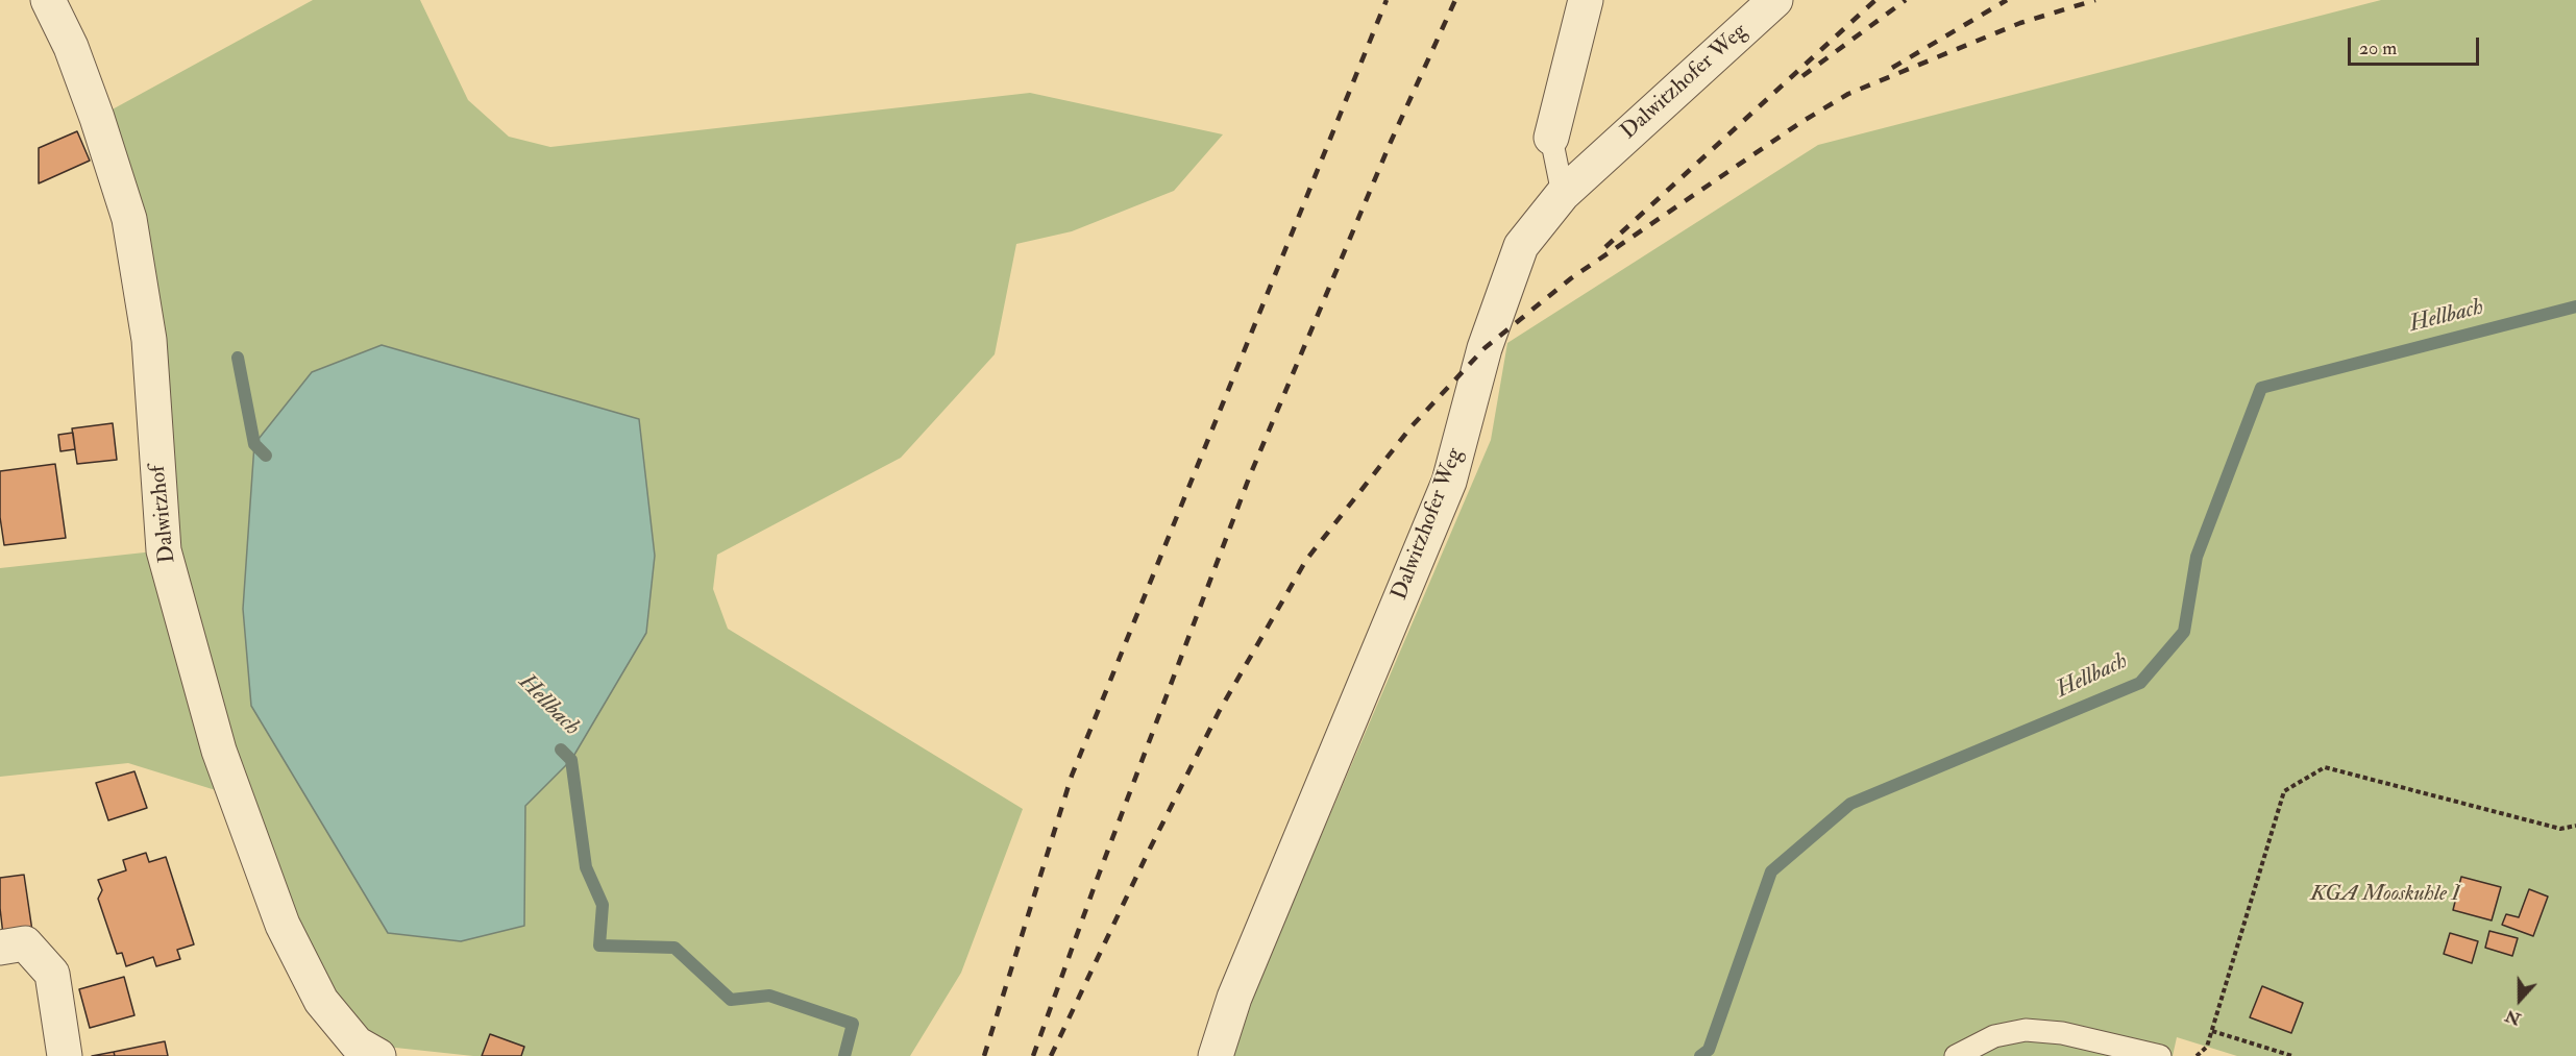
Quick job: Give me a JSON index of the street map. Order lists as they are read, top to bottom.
{
  "streets": {
    "street": ["Dalwitzhofer Weg", "Dalwitzhof"]
  },
  "water": ["Hellbach"],
  "parks": ["KGA Mooskuhle I"],
  "scale_bar": "20 m",
  "north": "bottom"
}
